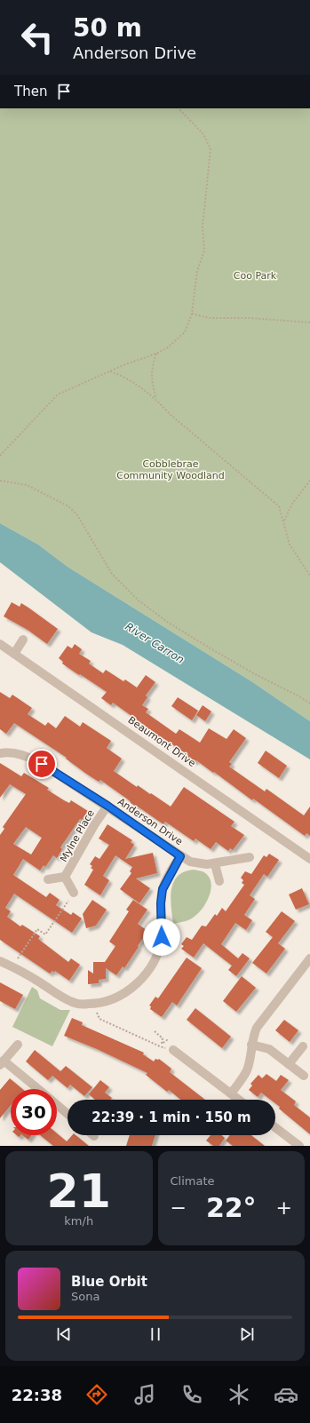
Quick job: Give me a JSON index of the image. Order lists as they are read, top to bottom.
{
  "streets": {
    "street": ["Beaumont Drive", "Anderson Drive", "Mylne Place"]
  },
  "crossings": [
    ["Anderson Drive", "Mylne Place"]
  ],
  "water": ["River Carron"],
  "parks": ["Coo Park", "Cobblebrae Community Woodland"],
  "page": {
    "turn": ["50 m", "Anderson Drive"],
    "then": "Then",
    "limit": "30",
    "trip": "22:39 · 1 min · 150 m",
    "tile": [
      ["21", "km/h"],
      "Climate"
    ],
    "heat": ["−", "22°", "+"],
    "song": ["Blue Orbit", "Sona"],
    "tabs": "22:38"
  }
}
